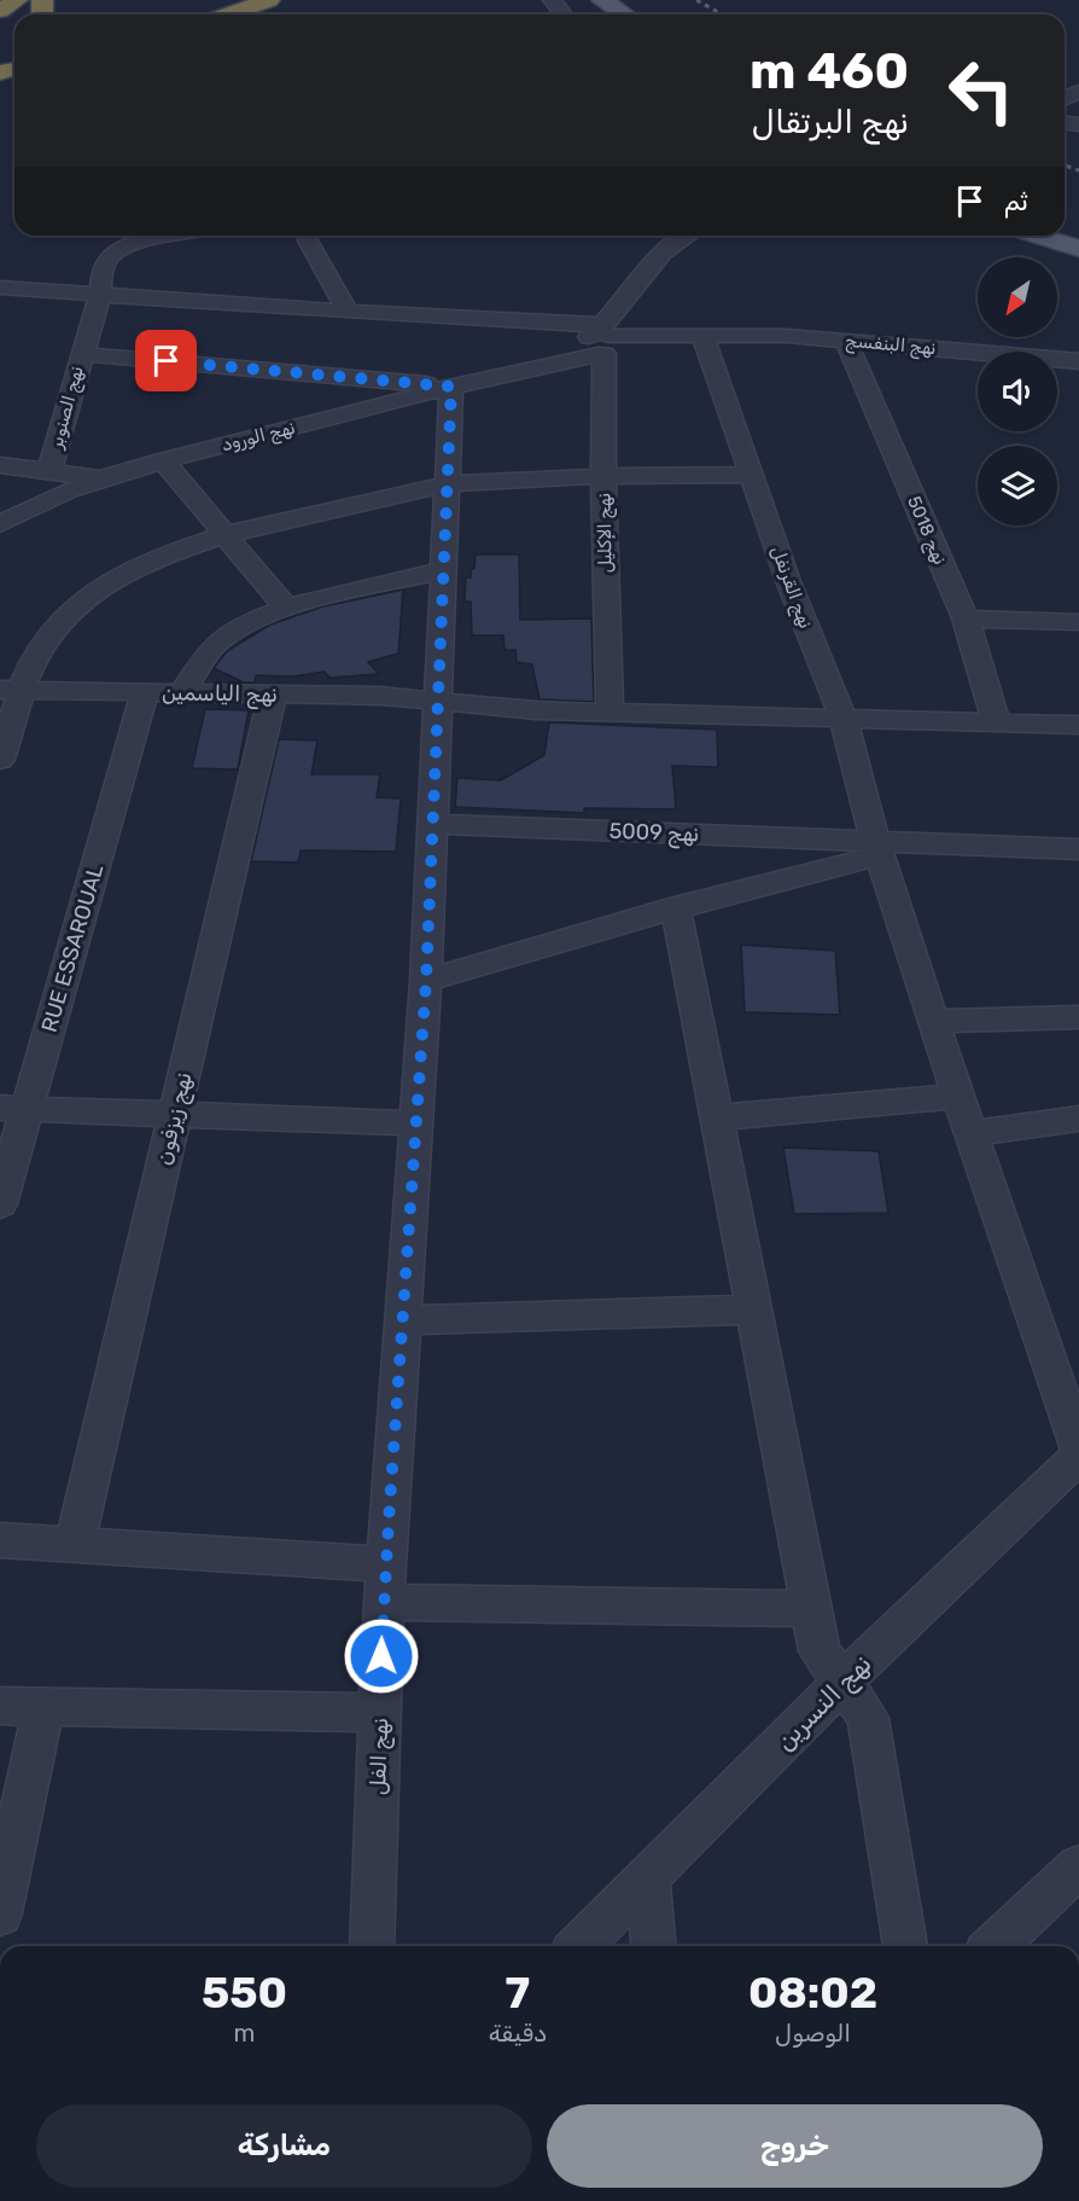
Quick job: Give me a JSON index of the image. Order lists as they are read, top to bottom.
{
  "streets": {
    "street": [
      "نهج البنفسج",
      "نهج الصنوبر",
      "نهج الورود",
      "نهج 5018",
      "نهج الإكليل",
      "نهج القرنفل",
      "نهج الياسمين",
      "نهج 5009",
      "RUE ESSAROUAL",
      "نهج زيزفون",
      "نهج النسرين",
      "نهج الفل"
    ]
  },
  "crossings": [
    ["نهج البنفسج", "نهج الورود"],
    ["نهج البنفسج", "نهج 5018"],
    ["نهج البنفسج", "نهج الإكليل"],
    ["نهج البنفسج", "نهج القرنفل"],
    ["نهج الصنوبر", "نهج الورود"],
    ["نهج الورود", "نهج الإكليل"],
    ["نهج الورود", "نهج الفل"],
    ["نهج 5018", "نهج الياسمين"],
    ["نهج الإكليل", "نهج الياسمين"],
    ["نهج القرنفل", "نهج الياسمين"],
    ["نهج القرنفل", "نهج 5009"],
    ["نهج الياسمين", "RUE ESSAROUAL"],
    ["نهج الياسمين", "نهج زيزفون"],
    ["نهج الياسمين", "نهج الفل"],
    ["نهج 5009", "نهج الفل"]
  ],
  "north": "bottom left",
  "page": {
    "turn": ["460 m", "نهج البرتقال"],
    "then": "ثم",
    "eta": [
      "08:02",
      "الوصول",
      "7",
      "دقيقة",
      "550",
      "m"
    ],
    "buttons": ["خروج", "مشاركة"]
  }
}
